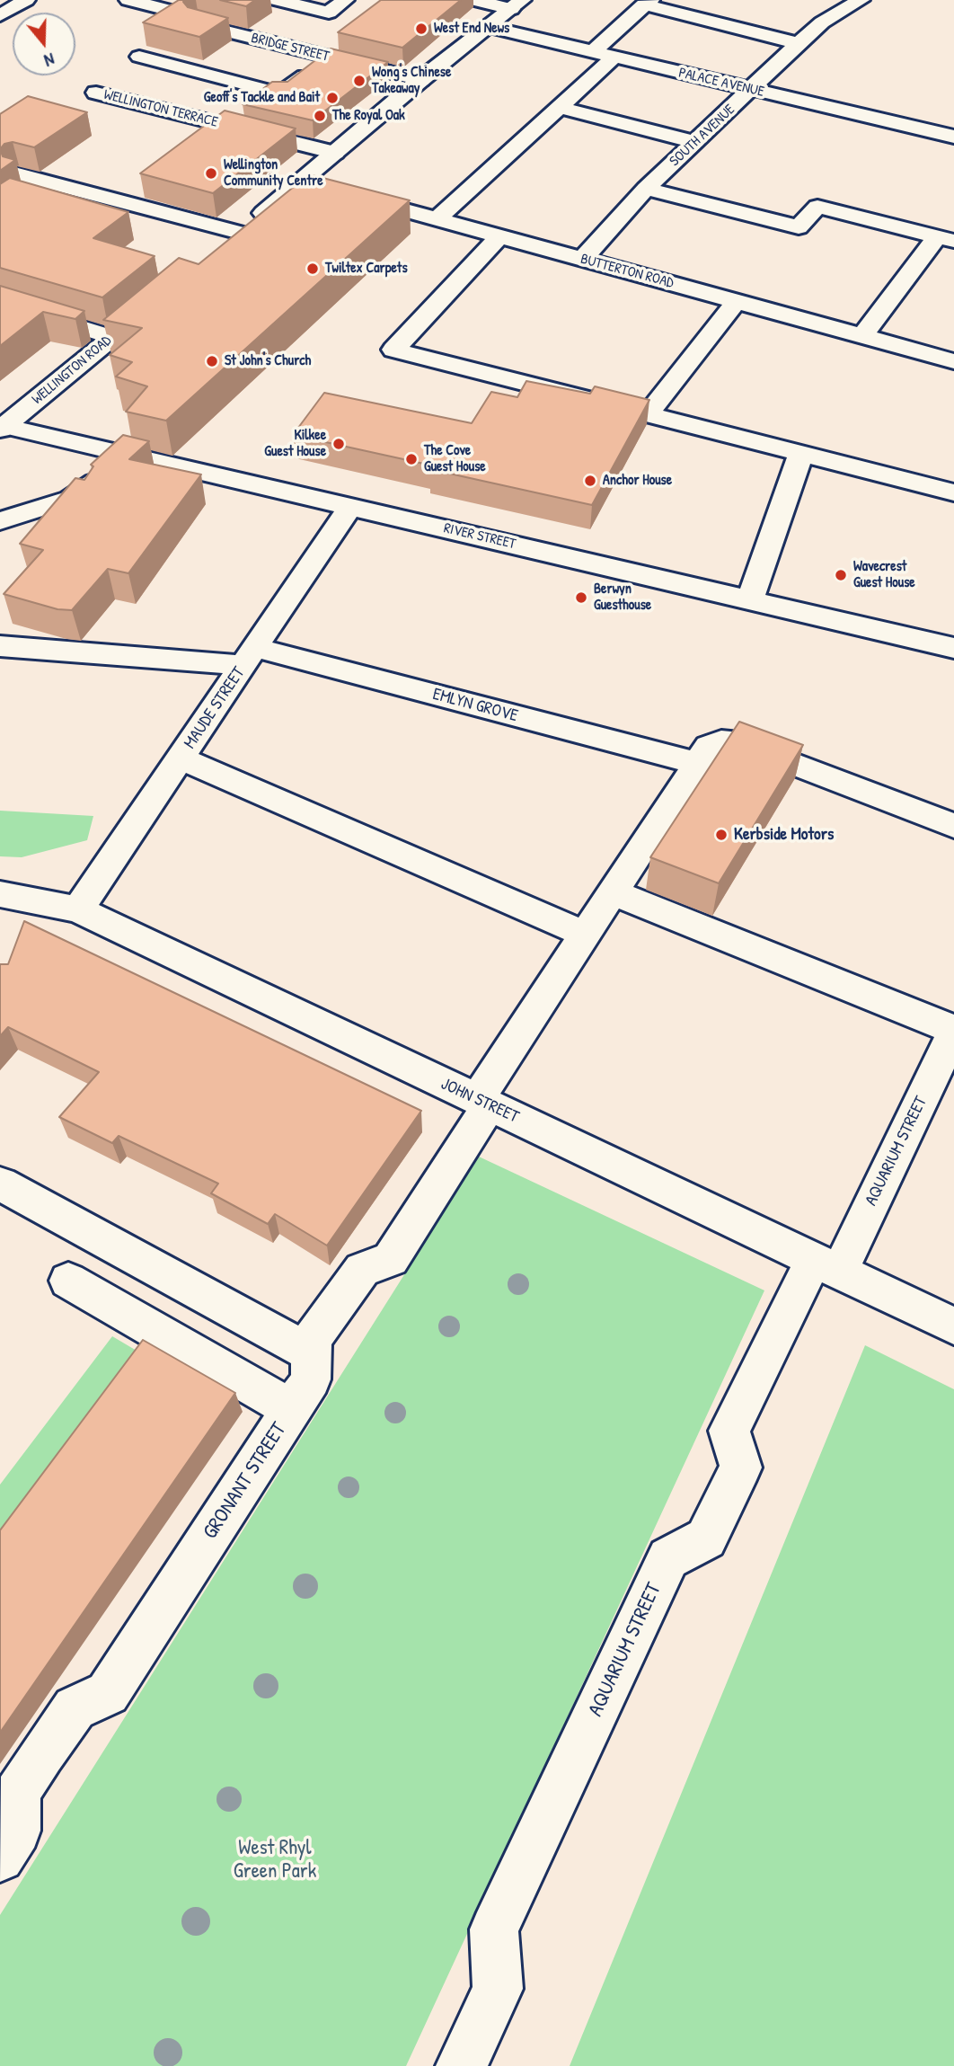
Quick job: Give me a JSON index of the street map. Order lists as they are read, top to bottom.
{
  "streets": {
    "street": [
      "BRIDGE STREET",
      "PALACE AVENUE",
      "WELLINGTON TERRACE",
      "SOUTH AVENUE",
      "BUTTERTON ROAD",
      "WELLINGTON ROAD",
      "RIVER STREET",
      "EMLYN GROVE",
      "MAUDE STREET",
      "JOHN STREET",
      "AQUARIUM STREET",
      "GRONANT STREET"
    ]
  },
  "crossings": [
    ["PALACE AVENUE", "SOUTH AVENUE"],
    ["SOUTH AVENUE", "BUTTERTON ROAD"],
    ["WELLINGTON ROAD", "RIVER STREET"],
    ["RIVER STREET", "MAUDE STREET"],
    ["EMLYN GROVE", "MAUDE STREET"],
    ["EMLYN GROVE", "GRONANT STREET"],
    ["MAUDE STREET", "JOHN STREET"],
    ["JOHN STREET", "AQUARIUM STREET"],
    ["JOHN STREET", "GRONANT STREET"]
  ],
  "parks": ["West Rhyl Green Park"],
  "places": [
    "West End News",
    "Wong's Chinese Takeaway",
    "Geoff's Tackle and Bait",
    "The Royal Oak",
    "Wellington Community Centre",
    "Twiltex Carpets",
    "St John's Church",
    "Kilkee Guest House",
    "The Cove Guest House",
    "Anchor House",
    "Wavecrest Guest House",
    "Berwyn Guesthouse",
    "Kerbside Motors"
  ],
  "north": "bottom"
}
